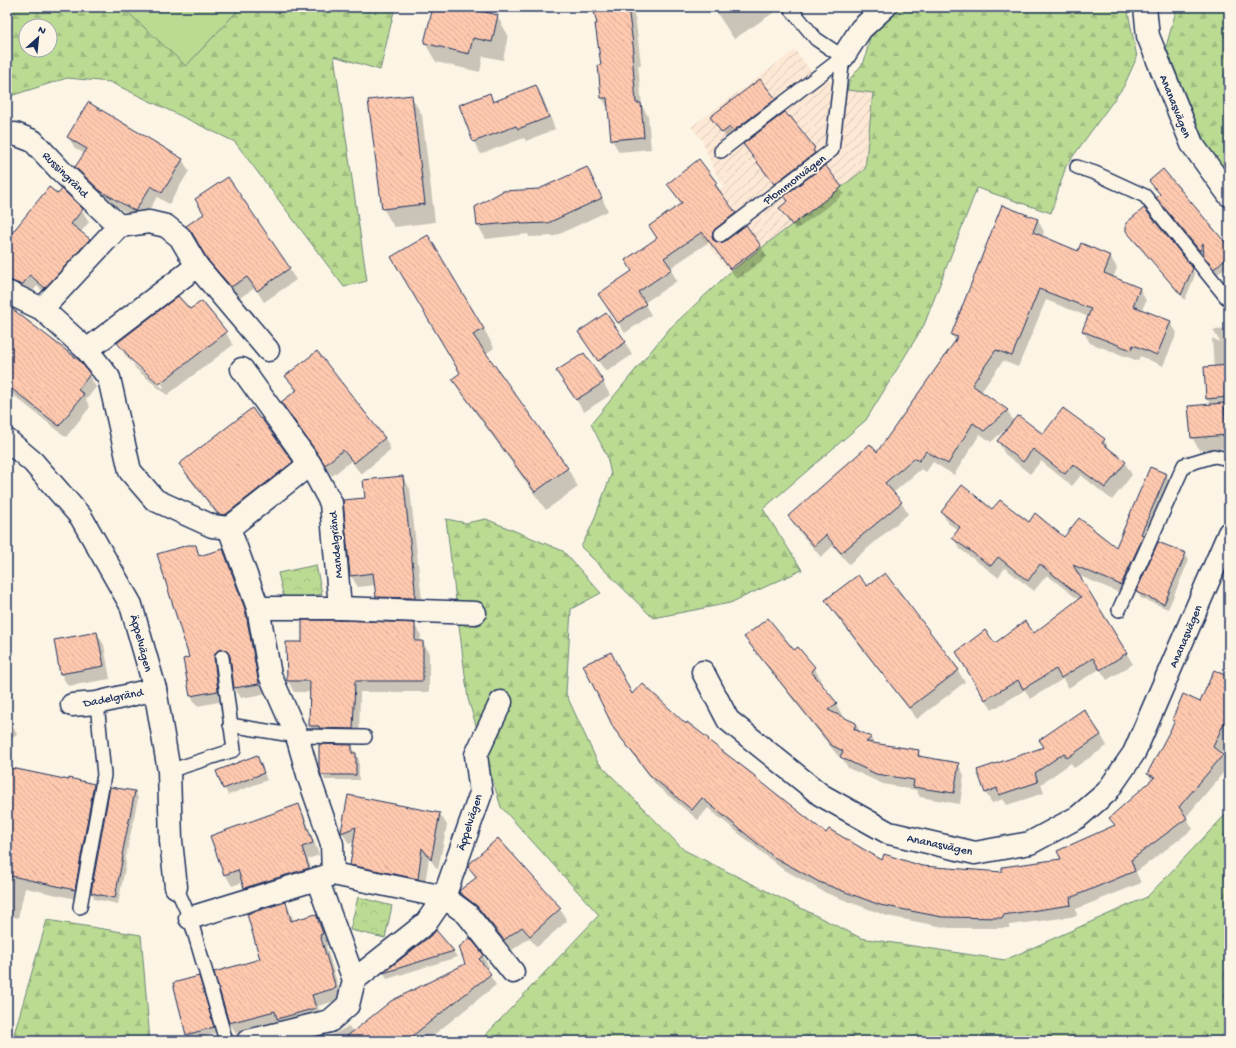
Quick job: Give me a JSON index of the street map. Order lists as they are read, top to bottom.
{
  "streets": {
    "street": [
      "Ananasvägen",
      "Russingränd",
      "Plommonvägen",
      "Mandelgränd",
      "Äppelvägen",
      "Dadelgränd"
    ]
  },
  "crossings": [
    ["Äppelvägen", "Dadelgränd"]
  ],
  "north": "top right"
}
